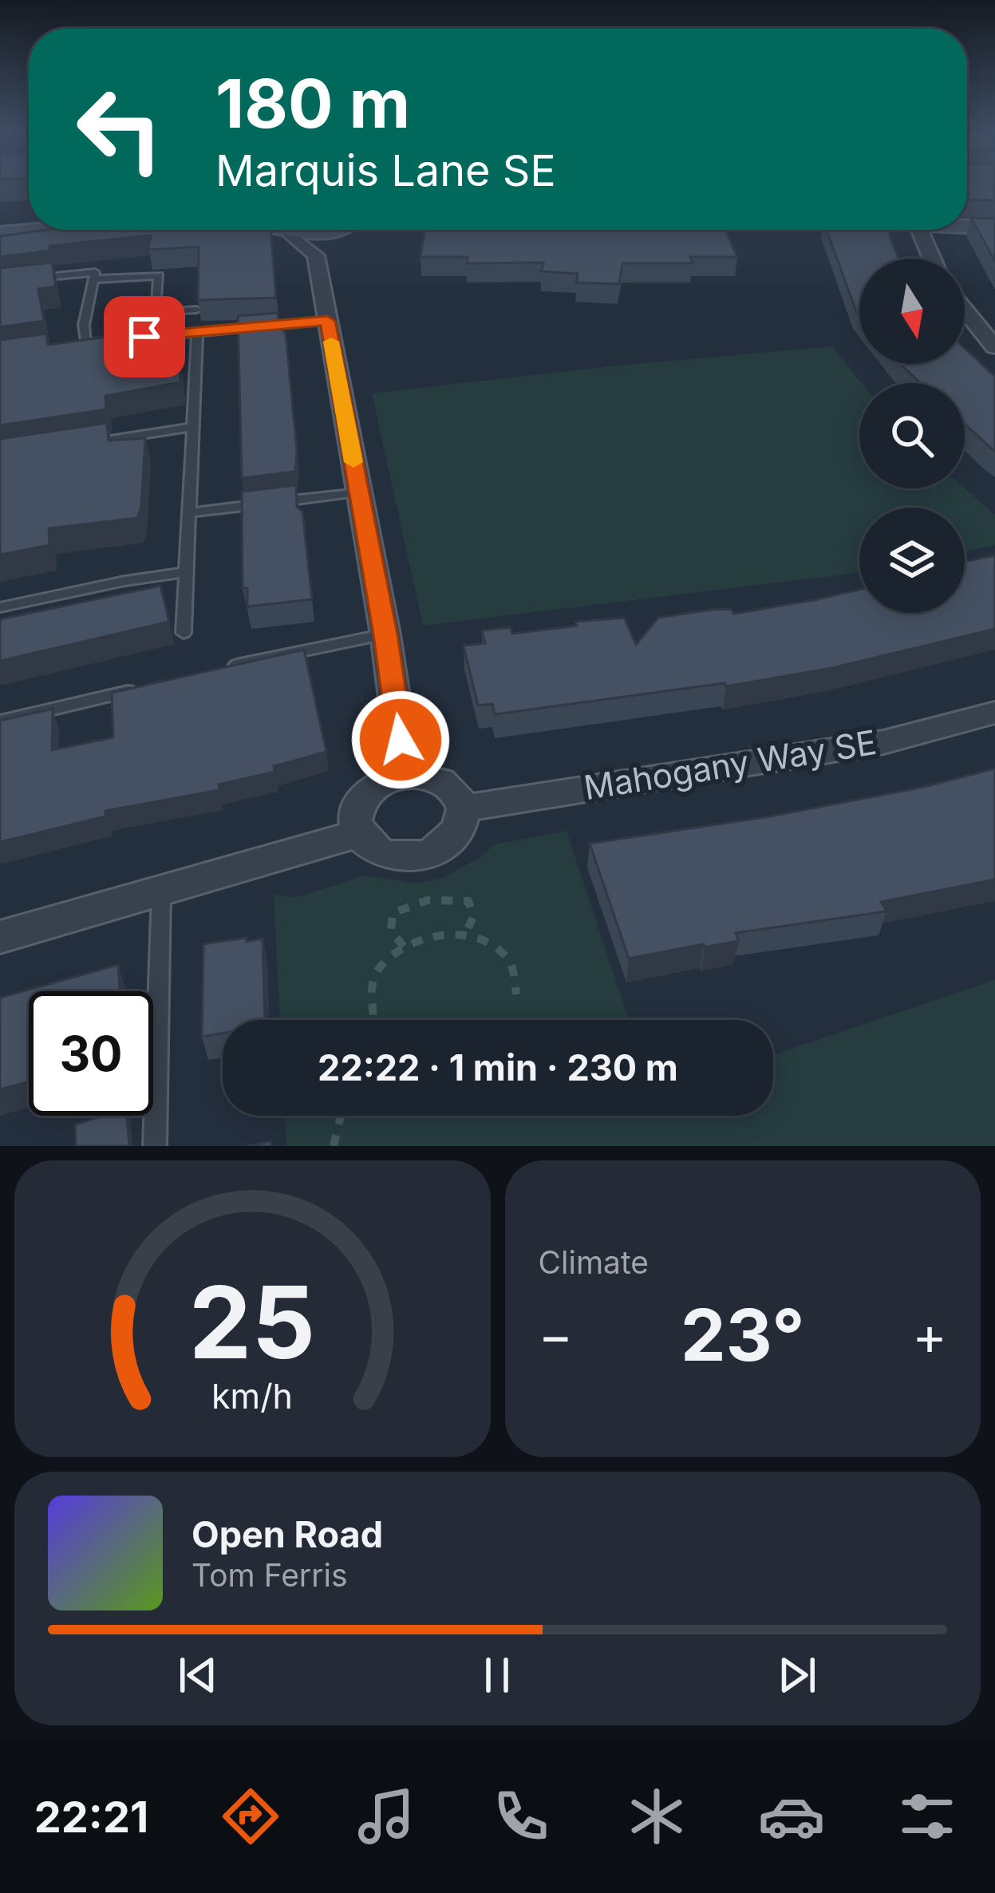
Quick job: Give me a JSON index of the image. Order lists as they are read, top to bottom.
{
  "streets": {
    "street": ["Mahogany Way SE"]
  },
  "north": "bottom",
  "page": {
    "turn": ["180 m", "Marquis Lane SE"],
    "limit": "30",
    "trip": "22:22 · 1 min · 230 m",
    "tile": "Climate",
    "heat": ["−", "23°", "+"],
    "song": ["Open Road", "Tom Ferris"],
    "tabs": "22:21",
    "gauge": ["25", "km/h"]
  }
}
